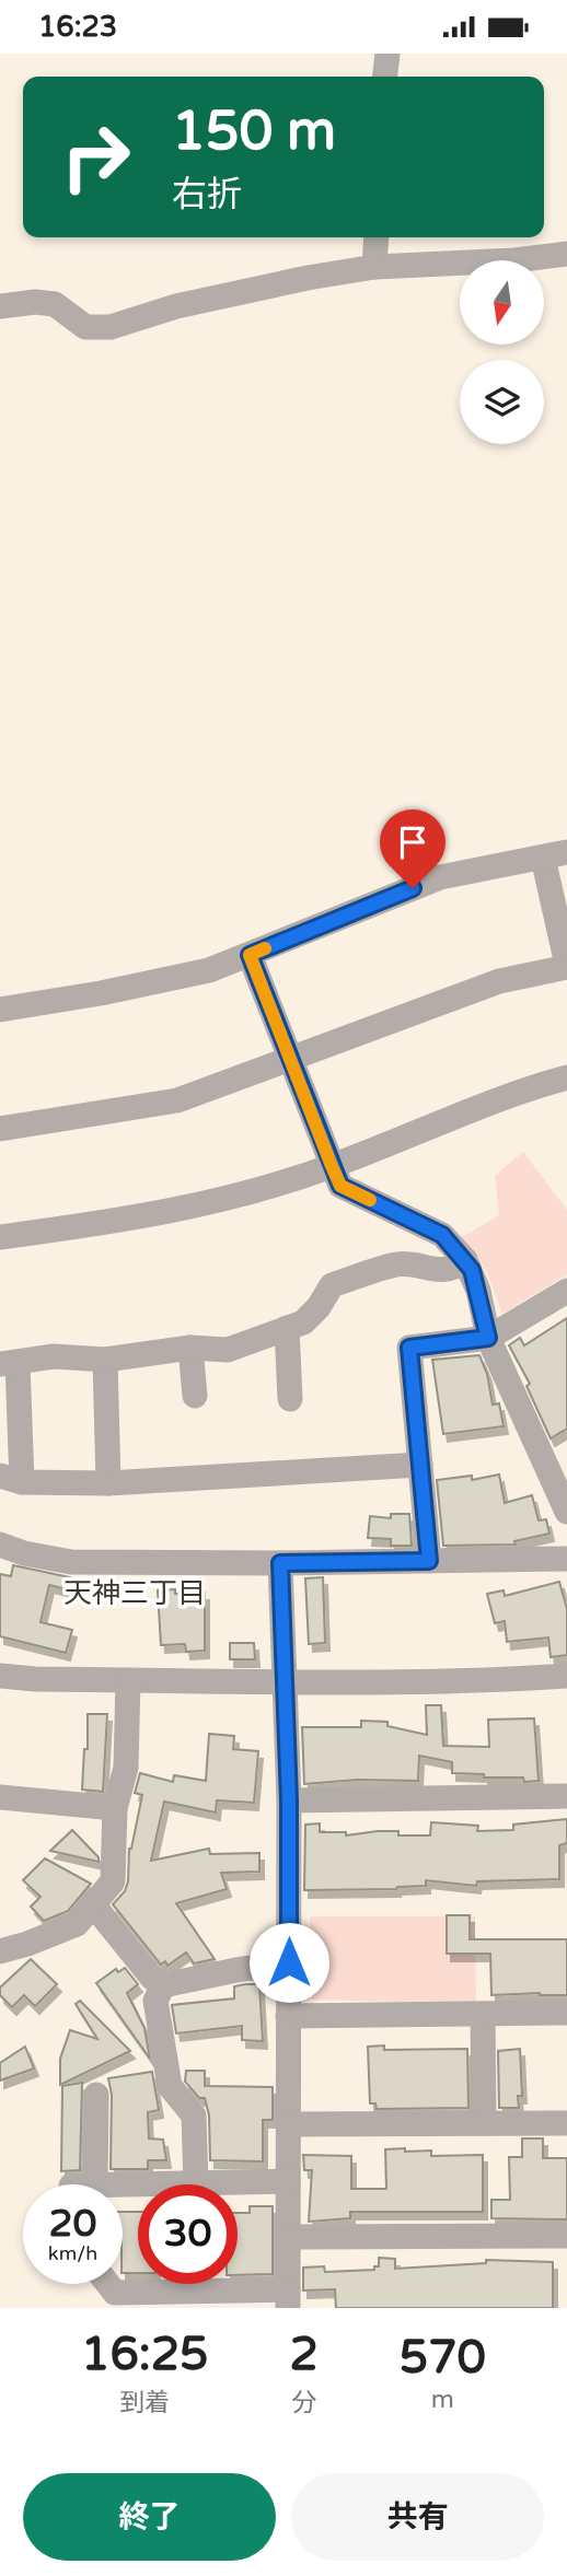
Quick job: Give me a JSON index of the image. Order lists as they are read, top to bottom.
{
  "districts": ["天神三丁目"],
  "north": "bottom",
  "page": {
    "status": "16:23",
    "turn": ["150 m", "右折"],
    "speed": "20 km/h",
    "limit": "30",
    "eta": [
      "16:25",
      "到着",
      "2",
      "分",
      "570",
      "m"
    ],
    "buttons": ["終了", "共有"]
  }
}
